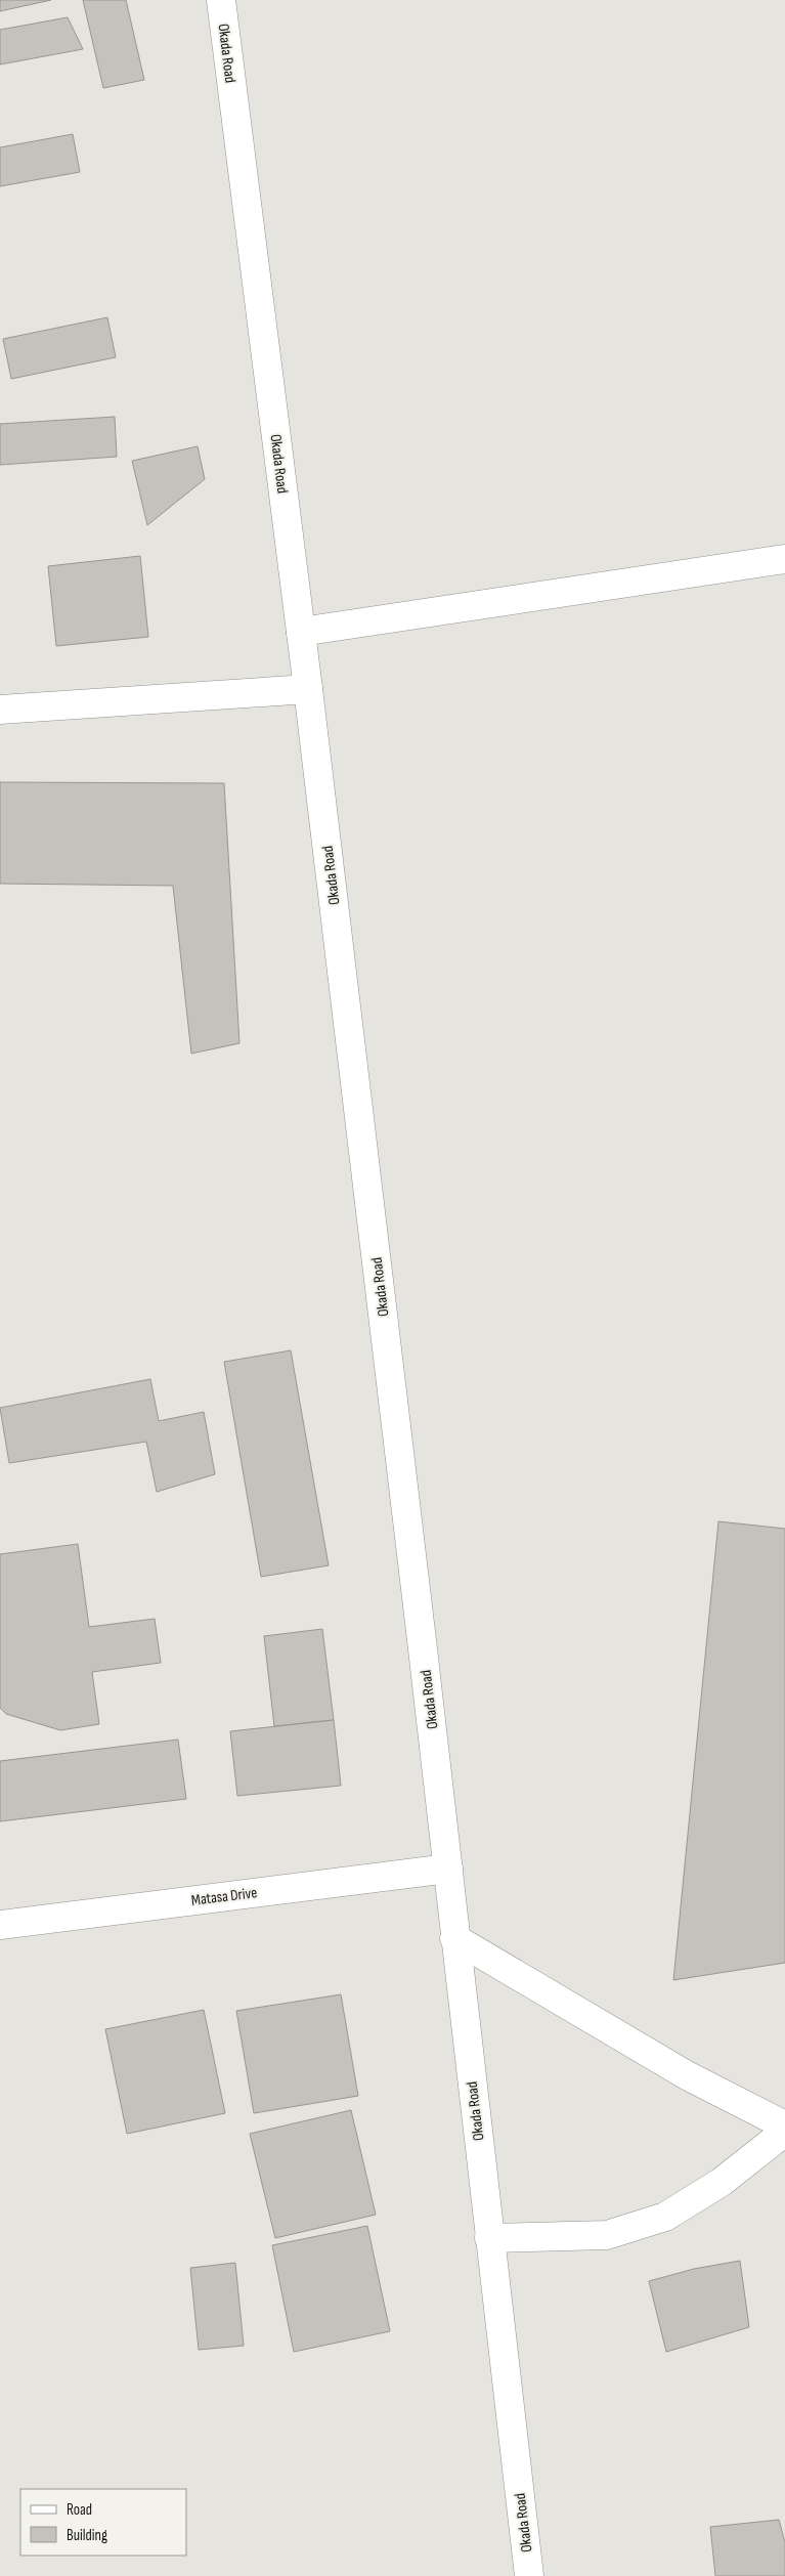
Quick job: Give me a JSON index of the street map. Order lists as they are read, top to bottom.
{
  "streets": {
    "street": ["Okada Road", "Matasa Drive"]
  },
  "crossings": [
    ["Okada Road", "Matasa Drive"]
  ],
  "legend": ["Road", "Building"]
}
